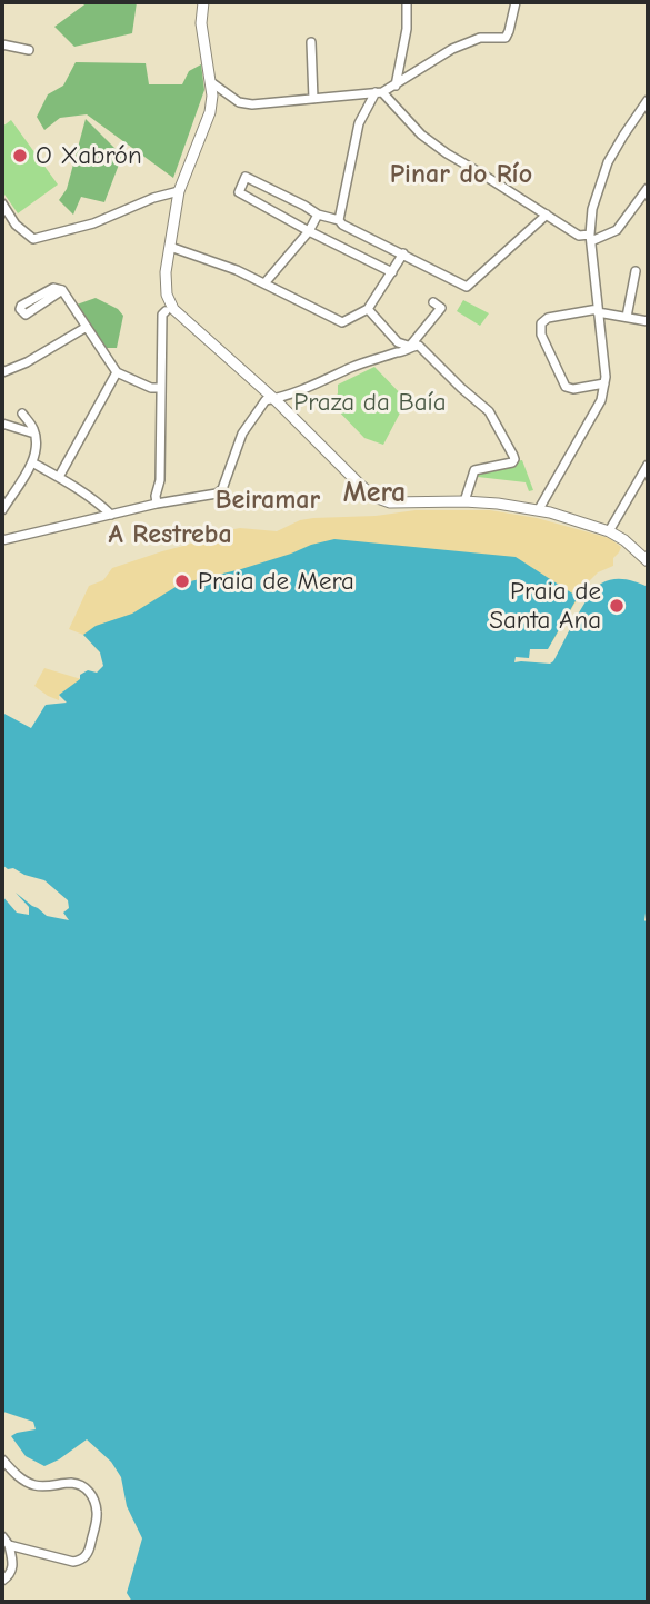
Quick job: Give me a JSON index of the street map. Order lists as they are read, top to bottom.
{
  "districts": [
    "Pinar do Río",
    "Mera",
    "Beiramar",
    "A Restreba"
  ],
  "parks": ["Praza da Baía"],
  "places": ["O Xabrón", "Praia de Mera", "Praia de Santa Ana"]
}
